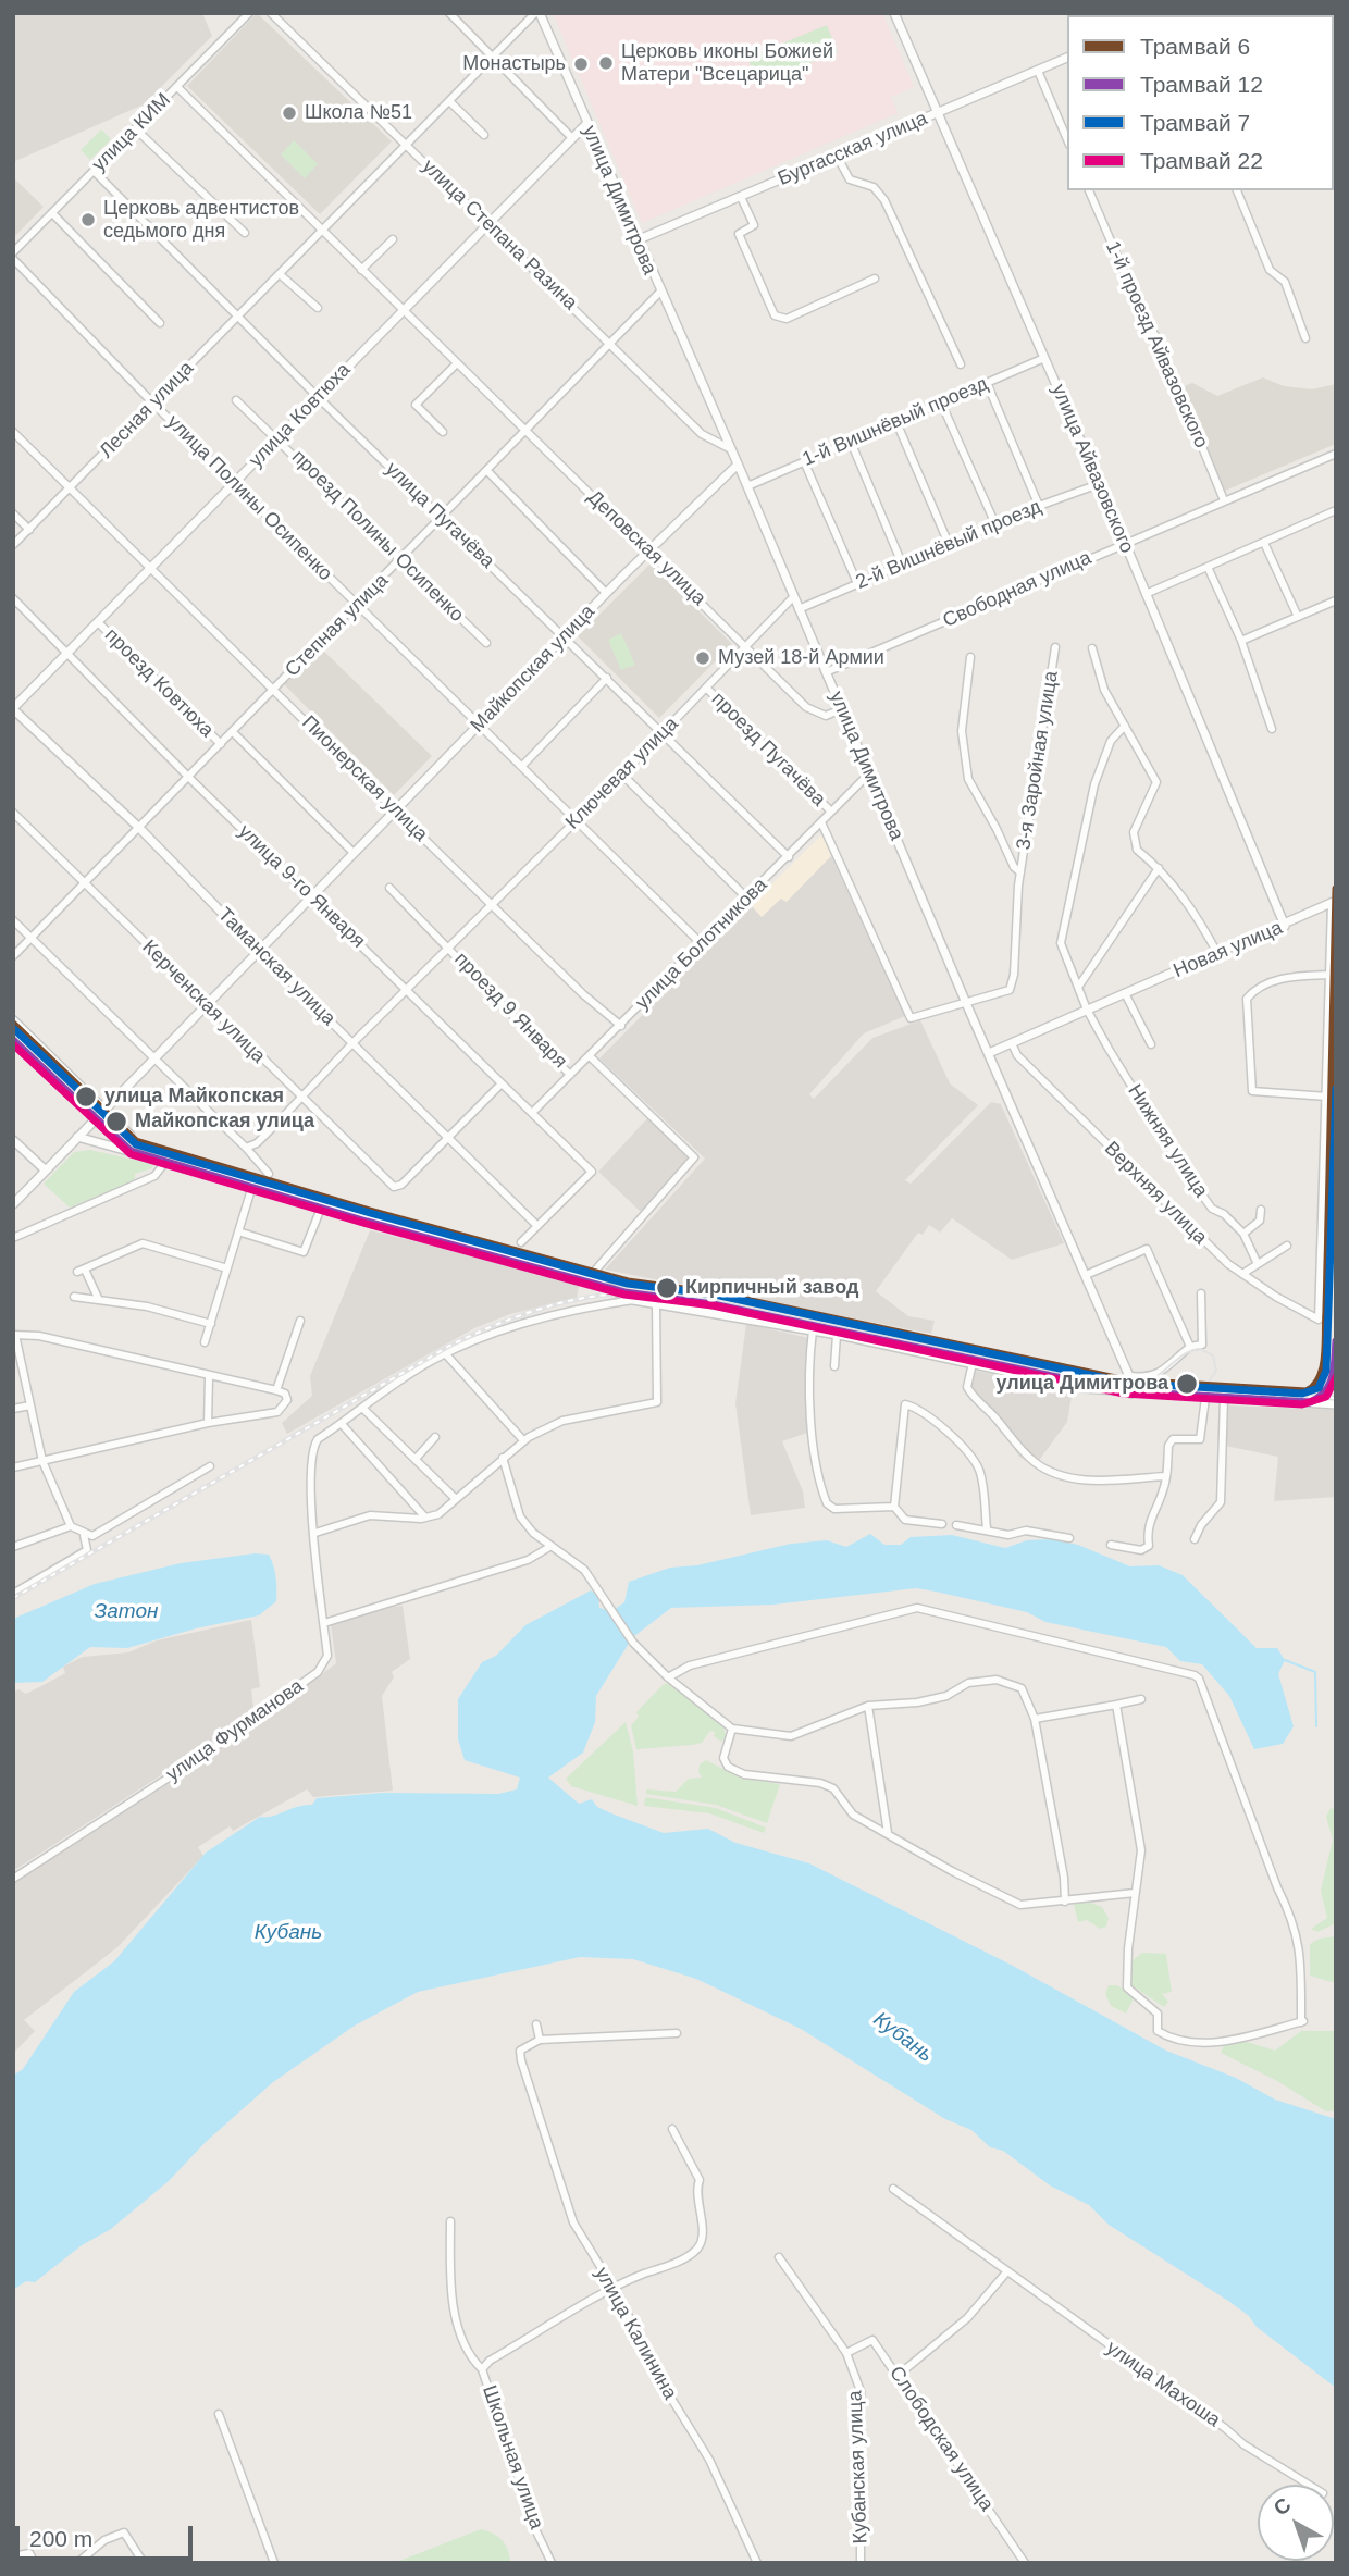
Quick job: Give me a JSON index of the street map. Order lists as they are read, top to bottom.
{
  "streets": {
    "street": [
      "улица КИМ",
      "Бургасская улица",
      "улица Димитрова",
      "улица Степана Разина",
      "1-й проезд Айвазовского",
      "Лесная улица",
      "улица Ковтюха",
      "1-й Вишнёвый проезд",
      "улица Айвазовского",
      "улица Полины Осипенко",
      "улица Пугачёва",
      "проезд Полины Осипенко",
      "2-й Вишнёвый проезд",
      "Деповская улица",
      "Свободная улица",
      "Степная улица",
      "Майкопская улица",
      "проезд Ковтюха",
      "проезд Пугачёва",
      "3-я Заройная улица",
      "Ключевая улица",
      "Пионерская улица",
      "улица 9-го Января",
      "улица Болотникова",
      "Новая улица",
      "Таманская улица",
      "Керченская улица",
      "проезд 9 Января",
      "Нижняя улица",
      "Верхняя улица",
      "улица Фурманова",
      "улица Калинина",
      "улица Махоша",
      "Слободская улица",
      "Школьная улица",
      "Кубанская улица"
    ]
  },
  "crossings": [
    ["улица КИМ", "улица Пугачёва"],
    ["улица КИМ", "Деповская улица"],
    ["Бургасская улица", "улица Димитрова"],
    ["Бургасская улица", "улица Айвазовского"],
    ["улица Димитрова", "улица Степана Разина"],
    ["улица Димитрова", "Лесная улица"],
    ["улица Димитрова", "улица Ковтюха"],
    ["улица Димитрова", "1-й Вишнёвый проезд"],
    ["улица Димитрова", "2-й Вишнёвый проезд"],
    ["улица Димитрова", "Деповская улица"],
    ["улица Димитрова", "Свободная улица"],
    ["улица Димитрова", "Степная улица"],
    ["улица Димитрова", "Майкопская улица"],
    ["улица Димитрова", "3-я Заройная улица"],
    ["улица Димитрова", "Ключевая улица"],
    ["улица Димитрова", "улица Болотникова"],
    ["улица Димитрова", "Новая улица"],
    ["улица Степана Разина", "Лесная улица"],
    ["улица Степана Разина", "улица Ковтюха"],
    ["улица Степана Разина", "Степная улица"],
    ["1-й проезд Айвазовского", "Свободная улица"],
    ["Лесная улица", "улица Полины Осипенко"],
    ["Лесная улица", "улица Пугачёва"],
    ["Лесная улица", "Деповская улица"],
    ["Лесная улица", "Пионерская улица"],
    ["улица Ковтюха", "улица Полины Осипенко"],
    ["улица Ковтюха", "улица Пугачёва"],
    ["улица Ковтюха", "проезд Полины Осипенко"],
    ["улица Ковтюха", "Деповская улица"],
    ["улица Ковтюха", "проезд Ковтюха"],
    ["улица Ковтюха", "Пионерская улица"],
    ["улица Ковтюха", "улица 9-го Января"],
    ["улица Ковтюха", "Таманская улица"],
    ["1-й Вишнёвый проезд", "улица Айвазовского"],
    ["улица Айвазовского", "2-й Вишнёвый проезд"],
    ["улица Айвазовского", "Свободная улица"],
    ["улица Айвазовского", "Новая улица"],
    ["улица Полины Осипенко", "Степная улица"],
    ["улица Полины Осипенко", "Майкопская улица"],
    ["улица Полины Осипенко", "Ключевая улица"],
    ["улица Полины Осипенко", "улица Болотникова"],
    ["улица Пугачёва", "Степная улица"],
    ["улица Пугачёва", "Майкопская улица"],
    ["улица Пугачёва", "Ключевая улица"],
    ["улица Пугачёва", "улица Болотникова"],
    ["проезд Полины Осипенко", "Степная улица"],
    ["Деповская улица", "Степная улица"],
    ["Деповская улица", "Майкопская улица"],
    ["Деповская улица", "Ключевая улица"],
    ["Степная улица", "проезд Ковтюха"],
    ["Степная улица", "Пионерская улица"],
    ["Степная улица", "улица 9-го Января"],
    ["Степная улица", "Таманская улица"],
    ["Степная улица", "Керченская улица"],
    ["Майкопская улица", "Пионерская улица"],
    ["Майкопская улица", "улица 9-го Января"],
    ["Майкопская улица", "Таманская улица"],
    ["Майкопская улица", "Керченская улица"],
    ["проезд Пугачёва", "Ключевая улица"],
    ["проезд Пугачёва", "улица Болотникова"],
    ["Ключевая улица", "Пионерская улица"],
    ["Ключевая улица", "улица 9-го Января"],
    ["Ключевая улица", "Таманская улица"],
    ["Ключевая улица", "Керченская улица"],
    ["Ключевая улица", "проезд 9 Января"],
    ["Пионерская улица", "улица Болотникова"],
    ["улица 9-го Января", "улица Болотникова"],
    ["улица 9-го Января", "Таманская улица"],
    ["улица Болотникова", "проезд 9 Января"],
    ["Новая улица", "Нижняя улица"],
    ["Новая улица", "Верхняя улица"],
    ["Таманская улица", "Керченская улица"],
    ["Слободская улица", "Кубанская улица"]
  ],
  "water": ["Затон", "Кубань"],
  "places": [
    "Церковь иконы Божией Матери \"Всецарица\"",
    "Монастырь",
    "Школа №51",
    "Церковь адвентистов седьмого дня",
    "Музей 18-й Армии",
    "улица Майкопская",
    "Майкопская улица",
    "Кирпичный завод",
    "улица Димитрова"
  ],
  "lines": [
    "tram line 6",
    "tram line 7",
    "tram line 12",
    "tram line 22"
  ],
  "legend": [
    "Трамвай 6",
    "Трамвай 12",
    "Трамвай 7",
    "Трамвай 22"
  ],
  "scale_bar": "200 m",
  "north": "top left"
}
